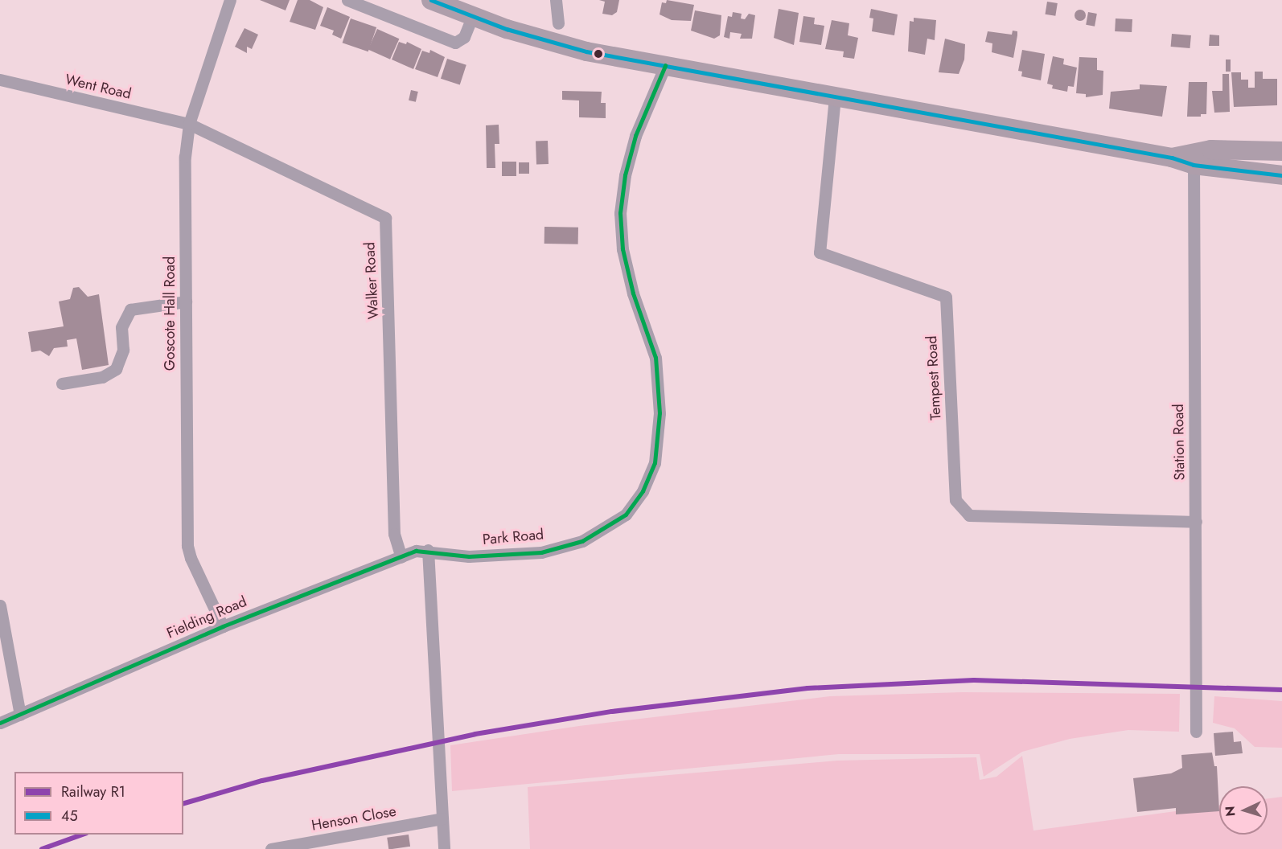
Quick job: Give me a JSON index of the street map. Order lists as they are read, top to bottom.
{
  "streets": {
    "street": [
      "Went Road",
      "Walker Road",
      "Goscote Hall Road",
      "Tempest Road",
      "Station Road",
      "Park Road",
      "Fielding Road",
      "Henson Close"
    ]
  },
  "crossings": [
    ["Went Road", "Walker Road"],
    ["Went Road", "Goscote Hall Road"],
    ["Walker Road", "Goscote Hall Road"],
    ["Walker Road", "Fielding Road"],
    ["Goscote Hall Road", "Fielding Road"],
    ["Tempest Road", "Station Road"],
    ["Park Road", "Fielding Road"]
  ],
  "lines": ["transit line 45", "rail line R1"],
  "legend": ["Railway R1", "45"],
  "north": "left"
}
